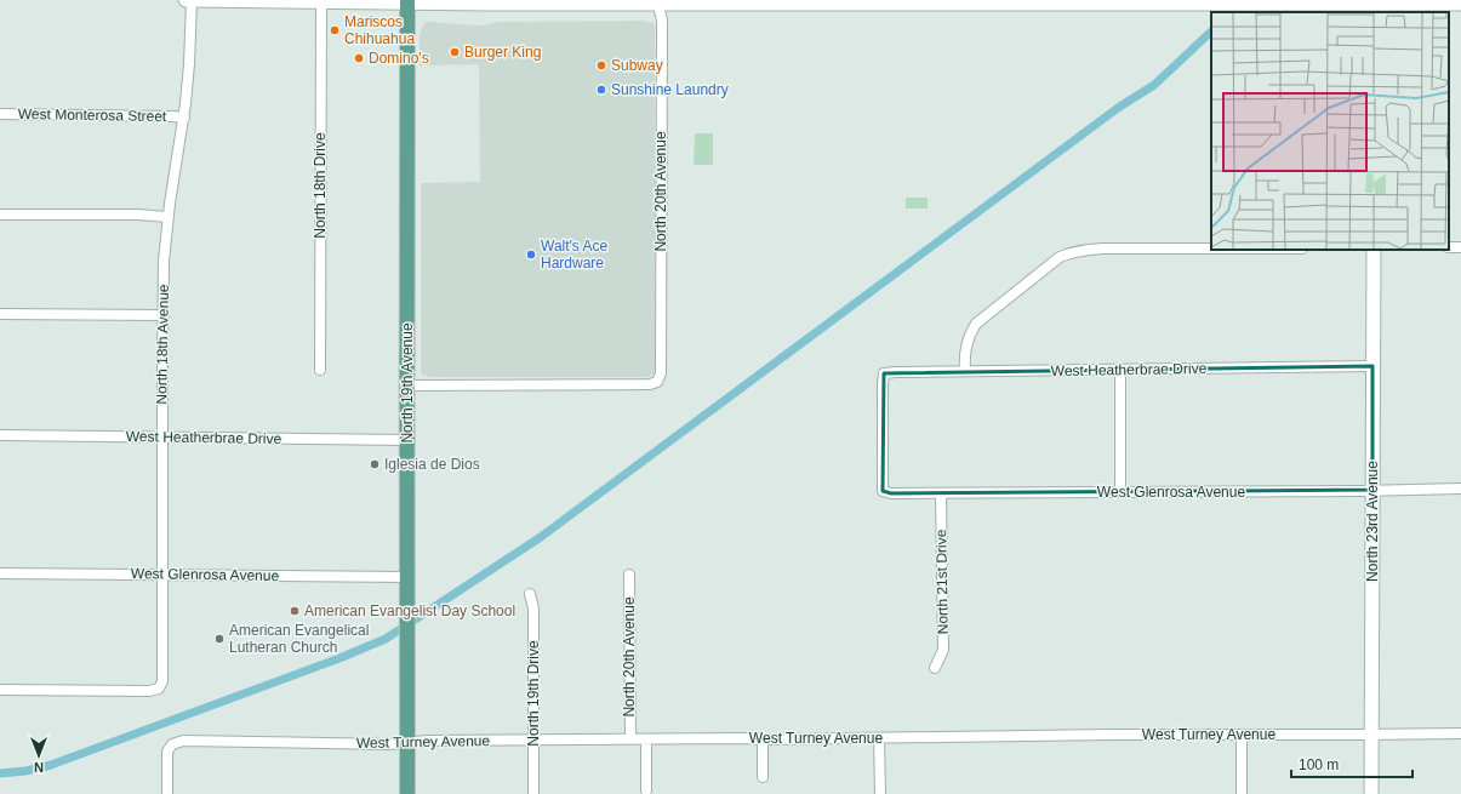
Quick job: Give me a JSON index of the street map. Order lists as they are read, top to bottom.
{
  "streets": {
    "main road": ["North 19th Avenue", "North 23rd Avenue"],
    "street": [
      "West Monterosa Street",
      "North 18th Drive",
      "North 20th Avenue",
      "North 18th Avenue",
      "West Heatherbrae Drive",
      "West Glenrosa Avenue",
      "North 21st Drive",
      "North 19th Drive",
      "West Turney Avenue"
    ]
  },
  "crossings": [
    ["West Monterosa Street", "North 18th Avenue"],
    ["North 20th Avenue", "North 19th Avenue"],
    ["North 20th Avenue", "West Turney Avenue"],
    ["North 18th Avenue", "West Heatherbrae Drive"],
    ["North 18th Avenue", "West Glenrosa Avenue"],
    ["West Heatherbrae Drive", "North 19th Avenue"],
    ["West Heatherbrae Drive", "West Glenrosa Avenue"],
    ["West Heatherbrae Drive", "North 23rd Avenue"],
    ["North 19th Avenue", "West Glenrosa Avenue"],
    ["North 19th Avenue", "West Turney Avenue"],
    ["West Glenrosa Avenue", "North 23rd Avenue"],
    ["West Glenrosa Avenue", "North 21st Drive"],
    ["North 23rd Avenue", "West Turney Avenue"],
    ["North 19th Drive", "West Turney Avenue"]
  ],
  "places": [
    "Mariscos Chihuahua",
    "Burger King",
    "Domino's",
    "Subway",
    "Sunshine Laundry",
    "Walt's Ace Hardware",
    "Iglesia de Dios",
    "American Evangelist Day School",
    "American Evangelical Lutheran Church"
  ],
  "scale_bar": "100 m",
  "north": "bottom"
}
